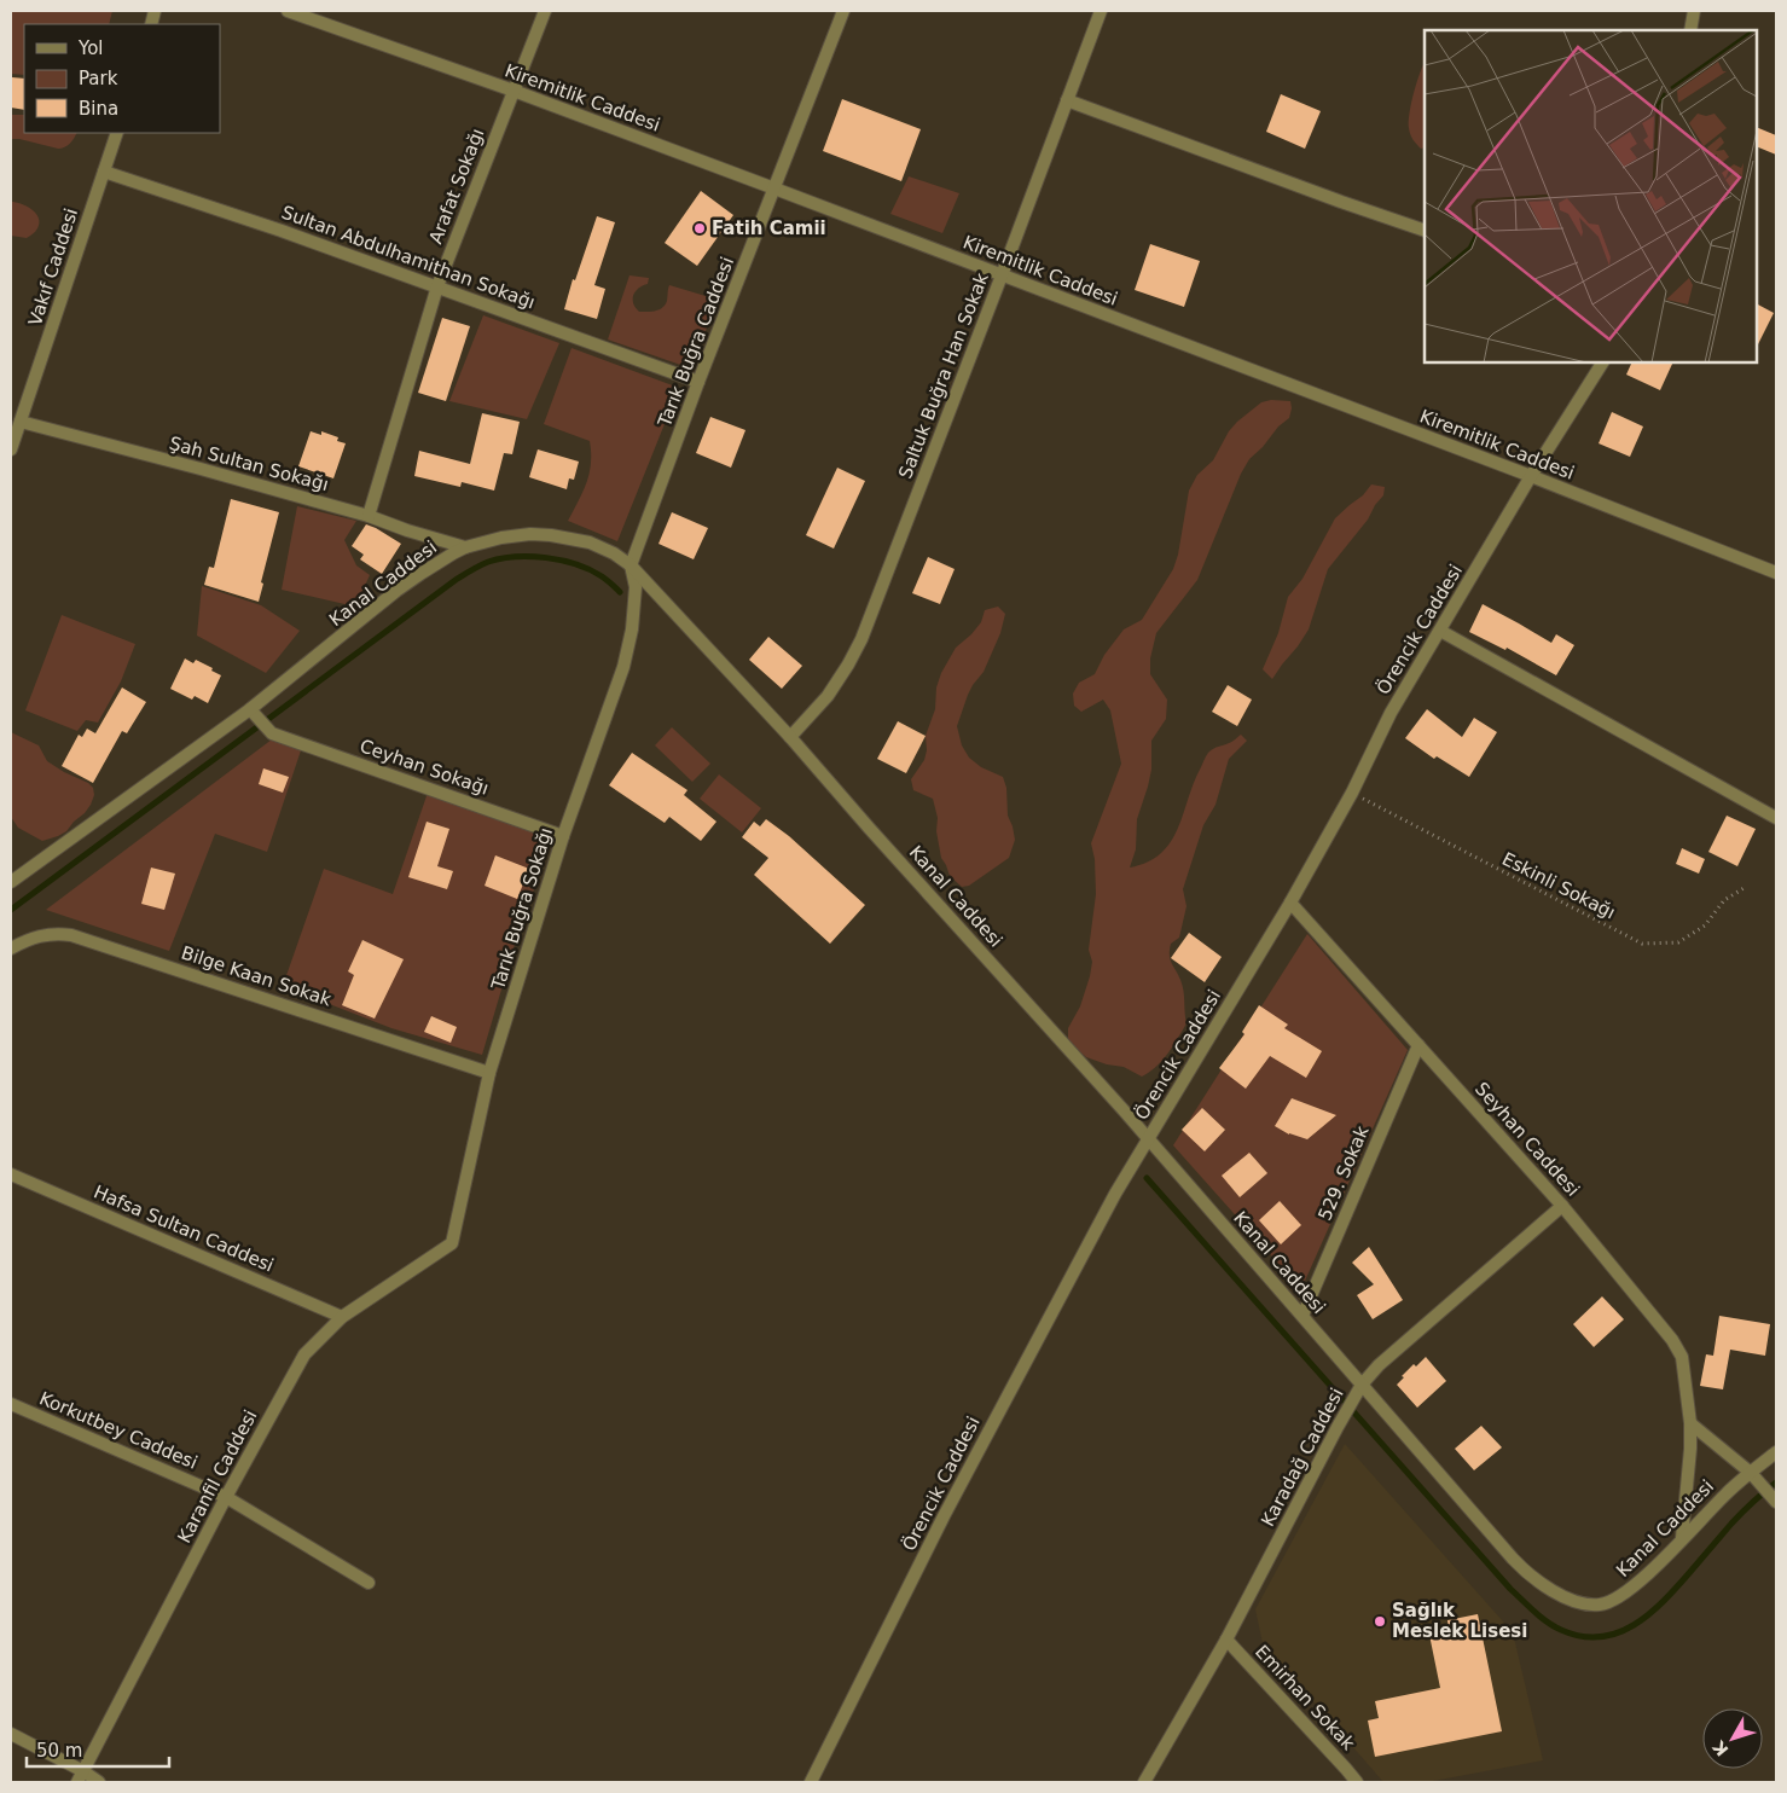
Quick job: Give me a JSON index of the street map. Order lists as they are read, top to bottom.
{
  "streets": {
    "street": [
      "Kiremitlik Caddesi",
      "Arafat Sokağı",
      "Sultan Abdulhamithan Sokağı",
      "Vakıf Caddesi",
      "Tarık Buğra Caddesi",
      "Saltuk Buğra Han Sokak",
      "Şah Sultan Sokağı",
      "Kanal Caddesi",
      "Örencik Caddesi",
      "Ceyhan Sokağı",
      "Tarık Buğra Sokağı",
      "Bilge Kaan Sokak",
      "Seyhan Caddesi",
      "529. Sokak",
      "Hafsa Sultan Caddesi",
      "Korkutbey Caddesi",
      "Karadağ Caddesi",
      "Karanfil Caddesi",
      "Emirhan Sokak"
    ],
    "path": ["Eskinli Sokağı"]
  },
  "crossings": [
    ["Kiremitlik Caddesi", "Arafat Sokağı"],
    ["Kiremitlik Caddesi", "Tarık Buğra Caddesi"],
    ["Kiremitlik Caddesi", "Saltuk Buğra Han Sokak"],
    ["Kiremitlik Caddesi", "Örencik Caddesi"],
    ["Arafat Sokağı", "Sultan Abdulhamithan Sokağı"],
    ["Arafat Sokağı", "Şah Sultan Sokağı"],
    ["Sultan Abdulhamithan Sokağı", "Vakıf Caddesi"],
    ["Sultan Abdulhamithan Sokağı", "Tarık Buğra Caddesi"],
    ["Vakıf Caddesi", "Şah Sultan Sokağı"],
    ["Tarık Buğra Caddesi", "Kanal Caddesi"],
    ["Tarık Buğra Caddesi", "Tarık Buğra Sokağı"],
    ["Saltuk Buğra Han Sokak", "Kanal Caddesi"],
    ["Şah Sultan Sokağı", "Kanal Caddesi"],
    ["Kanal Caddesi", "Örencik Caddesi"],
    ["Kanal Caddesi", "Ceyhan Sokağı"],
    ["Kanal Caddesi", "Tarık Buğra Sokağı"],
    ["Kanal Caddesi", "Seyhan Caddesi"],
    ["Kanal Caddesi", "529. Sokak"],
    ["Kanal Caddesi", "Karadağ Caddesi"],
    ["Örencik Caddesi", "Eskinli Sokağı"],
    ["Örencik Caddesi", "Seyhan Caddesi"],
    ["Ceyhan Sokağı", "Tarık Buğra Sokağı"],
    ["Tarık Buğra Sokağı", "Bilge Kaan Sokak"],
    ["Tarık Buğra Sokağı", "Karanfil Caddesi"],
    ["Seyhan Caddesi", "529. Sokak"],
    ["Seyhan Caddesi", "Karadağ Caddesi"],
    ["Hafsa Sultan Caddesi", "Karanfil Caddesi"],
    ["Korkutbey Caddesi", "Karanfil Caddesi"],
    ["Karadağ Caddesi", "Emirhan Sokak"]
  ],
  "places": ["Fatih Camii", "Sağlık Meslek Lisesi"],
  "legend": ["Yol", "Park", "Bina"],
  "scale_bar": "50 m",
  "north": "bottom left"
}
